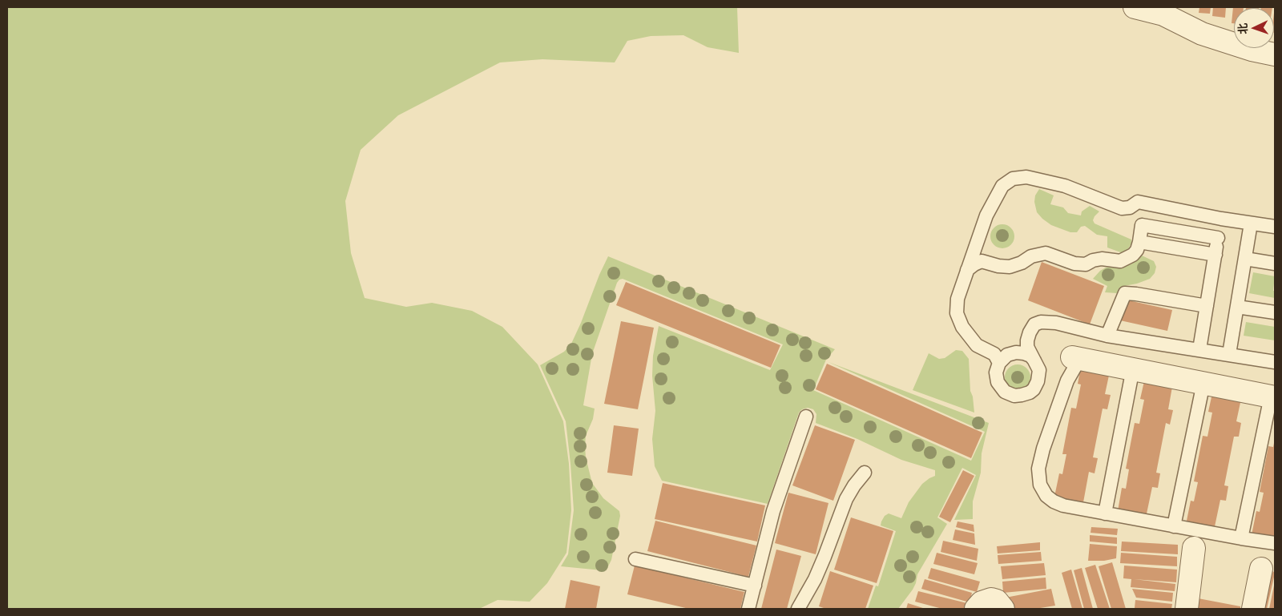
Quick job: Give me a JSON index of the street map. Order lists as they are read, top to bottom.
{
  "north": "left"
}
